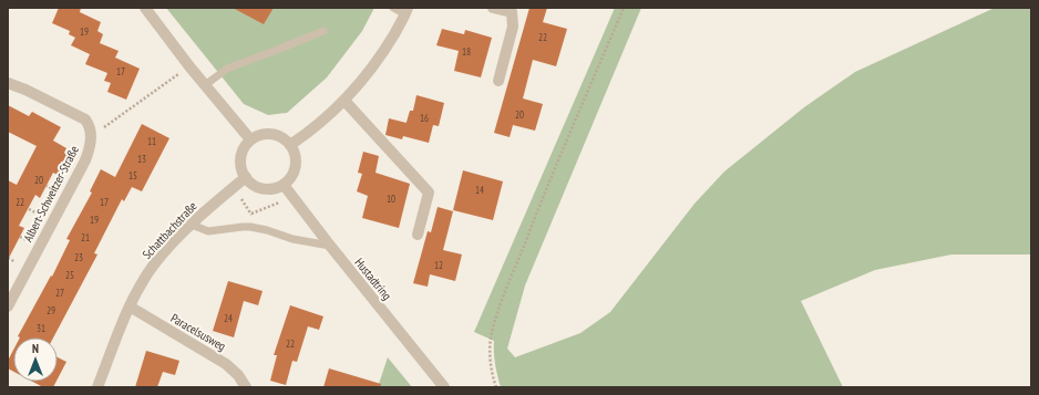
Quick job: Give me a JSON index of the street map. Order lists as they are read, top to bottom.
{
  "streets": {
    "street": [
      "Albert-Schweitzer-Straße",
      "Schattbachstraße",
      "Hustadtring",
      "Paracelsusweg"
    ]
  },
  "crossings": [
    ["Schattbachstraße", "Hustadtring"],
    ["Schattbachstraße", "Paracelsusweg"]
  ],
  "house_numbers": [
    "19",
    "22",
    "18",
    "17",
    "20",
    "16",
    "11",
    "13",
    "15",
    "20",
    "14",
    "10",
    "22",
    "17",
    "19",
    "21",
    "23",
    "12",
    "25",
    "27",
    "29",
    "24",
    "31",
    "22"
  ],
  "north": "top"
}
